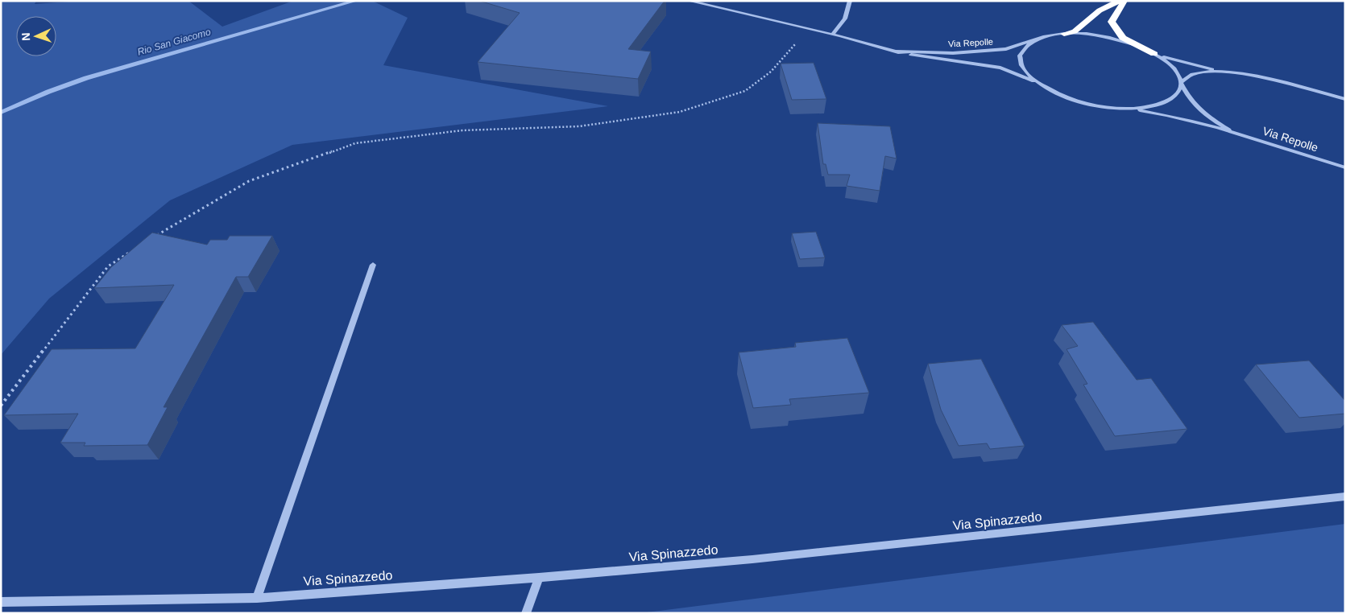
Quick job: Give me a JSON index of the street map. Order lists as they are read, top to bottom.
{
  "streets": {
    "street": ["Via Repolle", "Via Spinazzedo"]
  },
  "water": ["Rio San Giacomo"],
  "north": "left"
}
